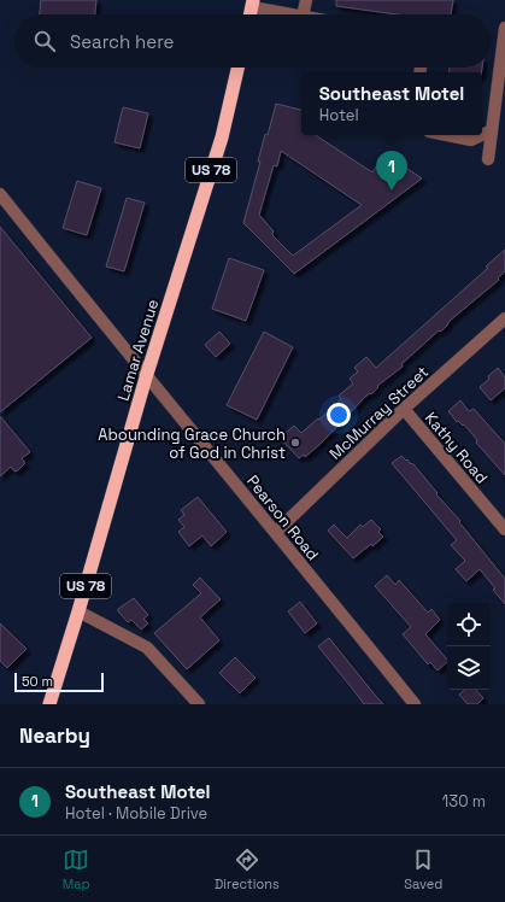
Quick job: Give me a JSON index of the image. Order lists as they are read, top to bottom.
{
  "streets": {
    "highway": ["US 78", "Lamar Avenue"],
    "street": ["McMurray Street", "Kathy Road", "Pearson Road"]
  },
  "crossings": [
    ["Lamar Avenue", "Pearson Road"],
    ["McMurray Street", "Kathy Road"],
    ["McMurray Street", "Pearson Road"]
  ],
  "places": ["Abounding Grace Church of God in Christ"],
  "scale_bar": "50 m",
  "page": {
    "search": "Search here",
    "popup": ["Southeast Motel", "Hotel"],
    "pins": "1",
    "scale": "50 m",
    "heading": "Nearby",
    "list": [
      {
        "mark": "1",
        "name": "Southeast Motel",
        "note": "Hotel · Mobile Drive",
        "value": "130 m"
      }
    ],
    "nav": ["Map", "Directions", "Saved"]
  }
}
